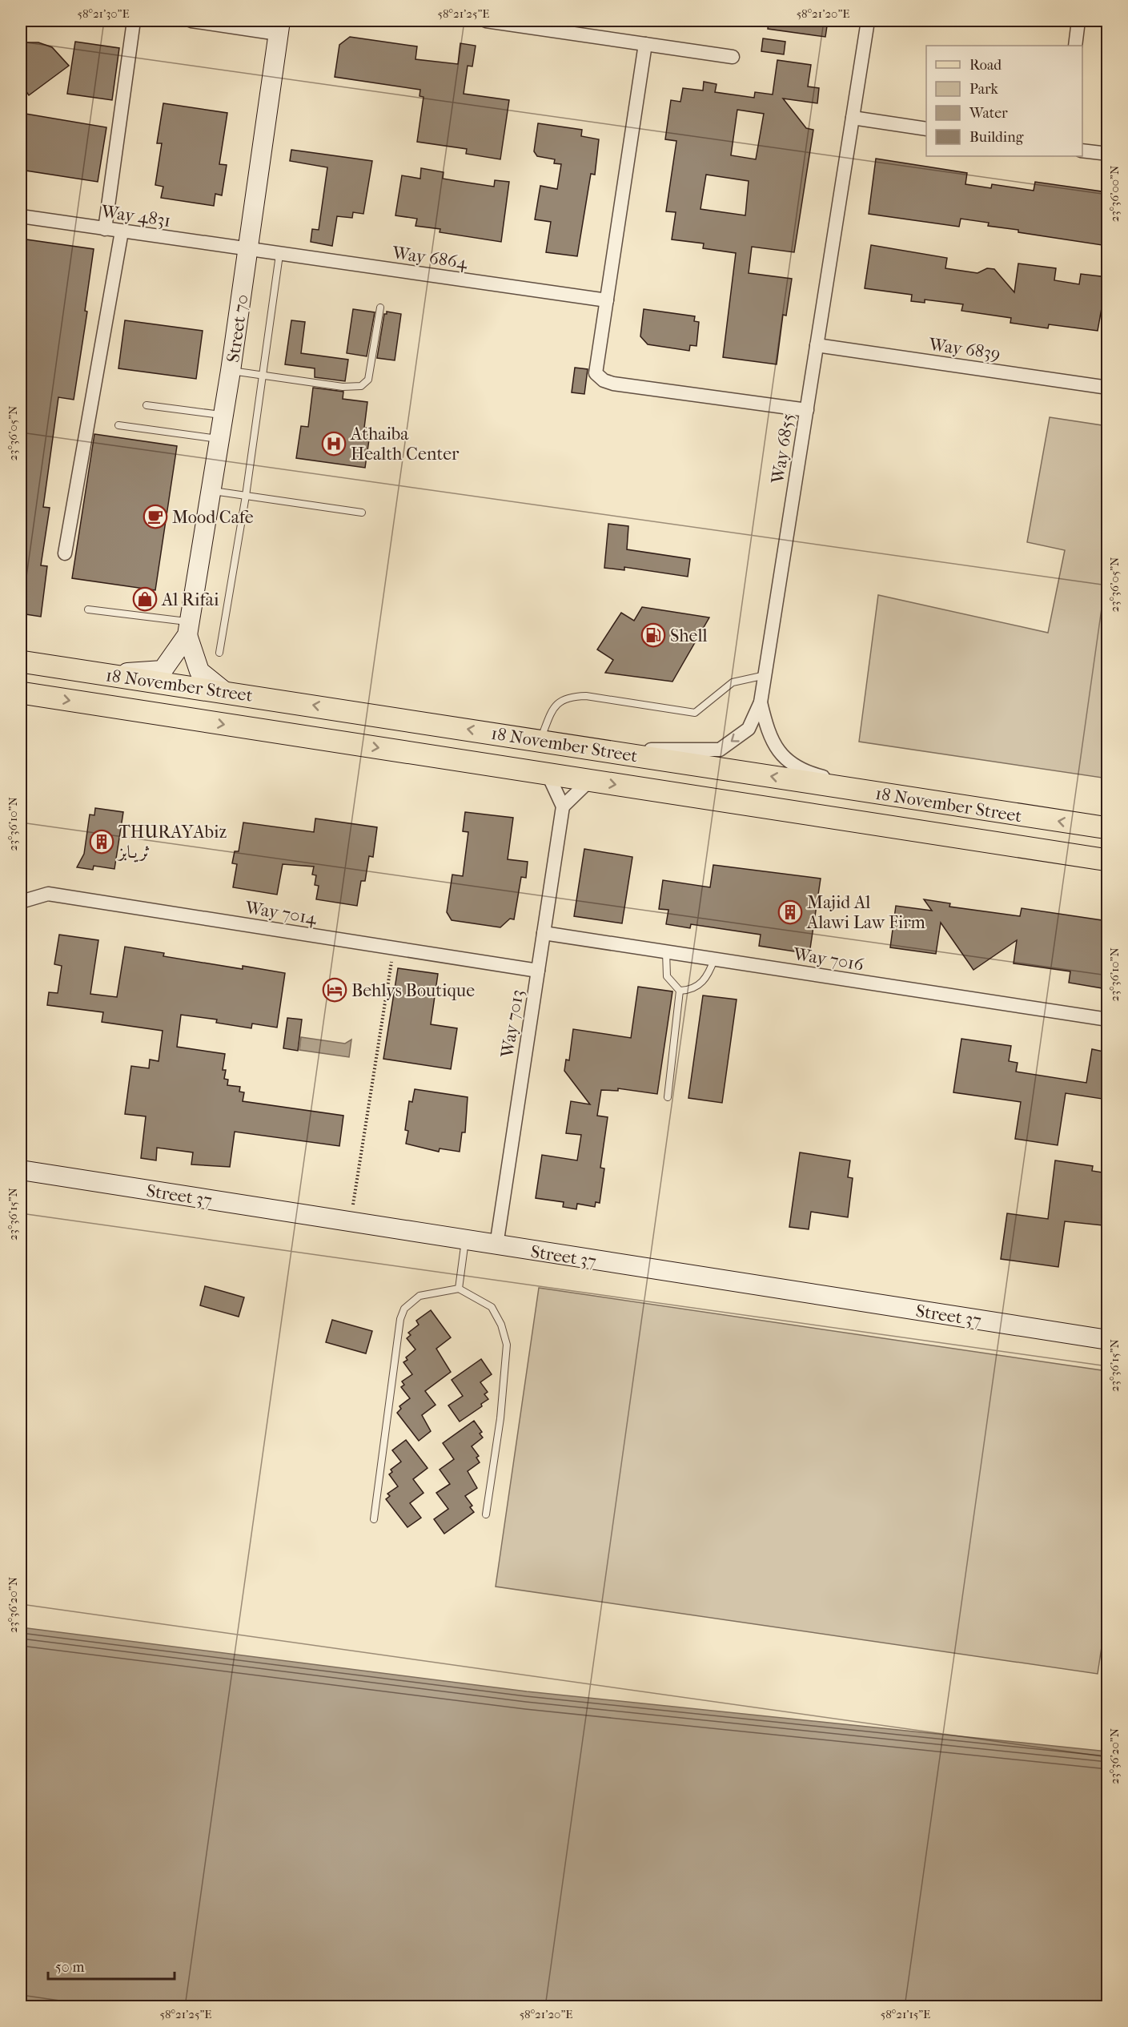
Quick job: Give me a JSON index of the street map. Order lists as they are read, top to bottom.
{
  "streets": {
    "main road": ["18 November Street"],
    "street": [
      "Way 4831",
      "Way 6864",
      "Street 70",
      "Way 6839",
      "Way 6855",
      "Way 7014",
      "Way 7016",
      "Way 7013",
      "Street 37"
    ]
  },
  "crossings": [
    ["Way 4831", "Way 6864"],
    ["Way 4831", "Street 70"],
    ["Way 6864", "Street 70"],
    ["Street 70", "18 November Street"],
    ["Way 6839", "Way 6855"],
    ["Way 6855", "18 November Street"],
    ["Way 7014", "Way 7013"],
    ["Way 7016", "Way 7013"],
    ["Way 7013", "Street 37"]
  ],
  "places": {
    "hospital": ["Athaiba Health Center"],
    "cafe": ["Mood Cafe"],
    "shop": ["Al Rifai"],
    "fuel station": ["Shell"],
    "building": ["THURAYAbiz ثريـابز", "Majid Al Alawi Law Firm"],
    "hotel": ["Behlys Boutique"]
  },
  "legend": [
    "Road",
    "Park",
    "Water",
    "Building"
  ],
  "scale_bar": "50 m",
  "coordinates": [
    "58°21'30\"E",
    "58°21'25\"E",
    "58°21'20\"E",
    "23°36'00\"N",
    "23°36'05\"N",
    "23°36'10\"N",
    "23°36'15\"N",
    "23°36'20\"N",
    "58°21'15\"E"
  ]
}
